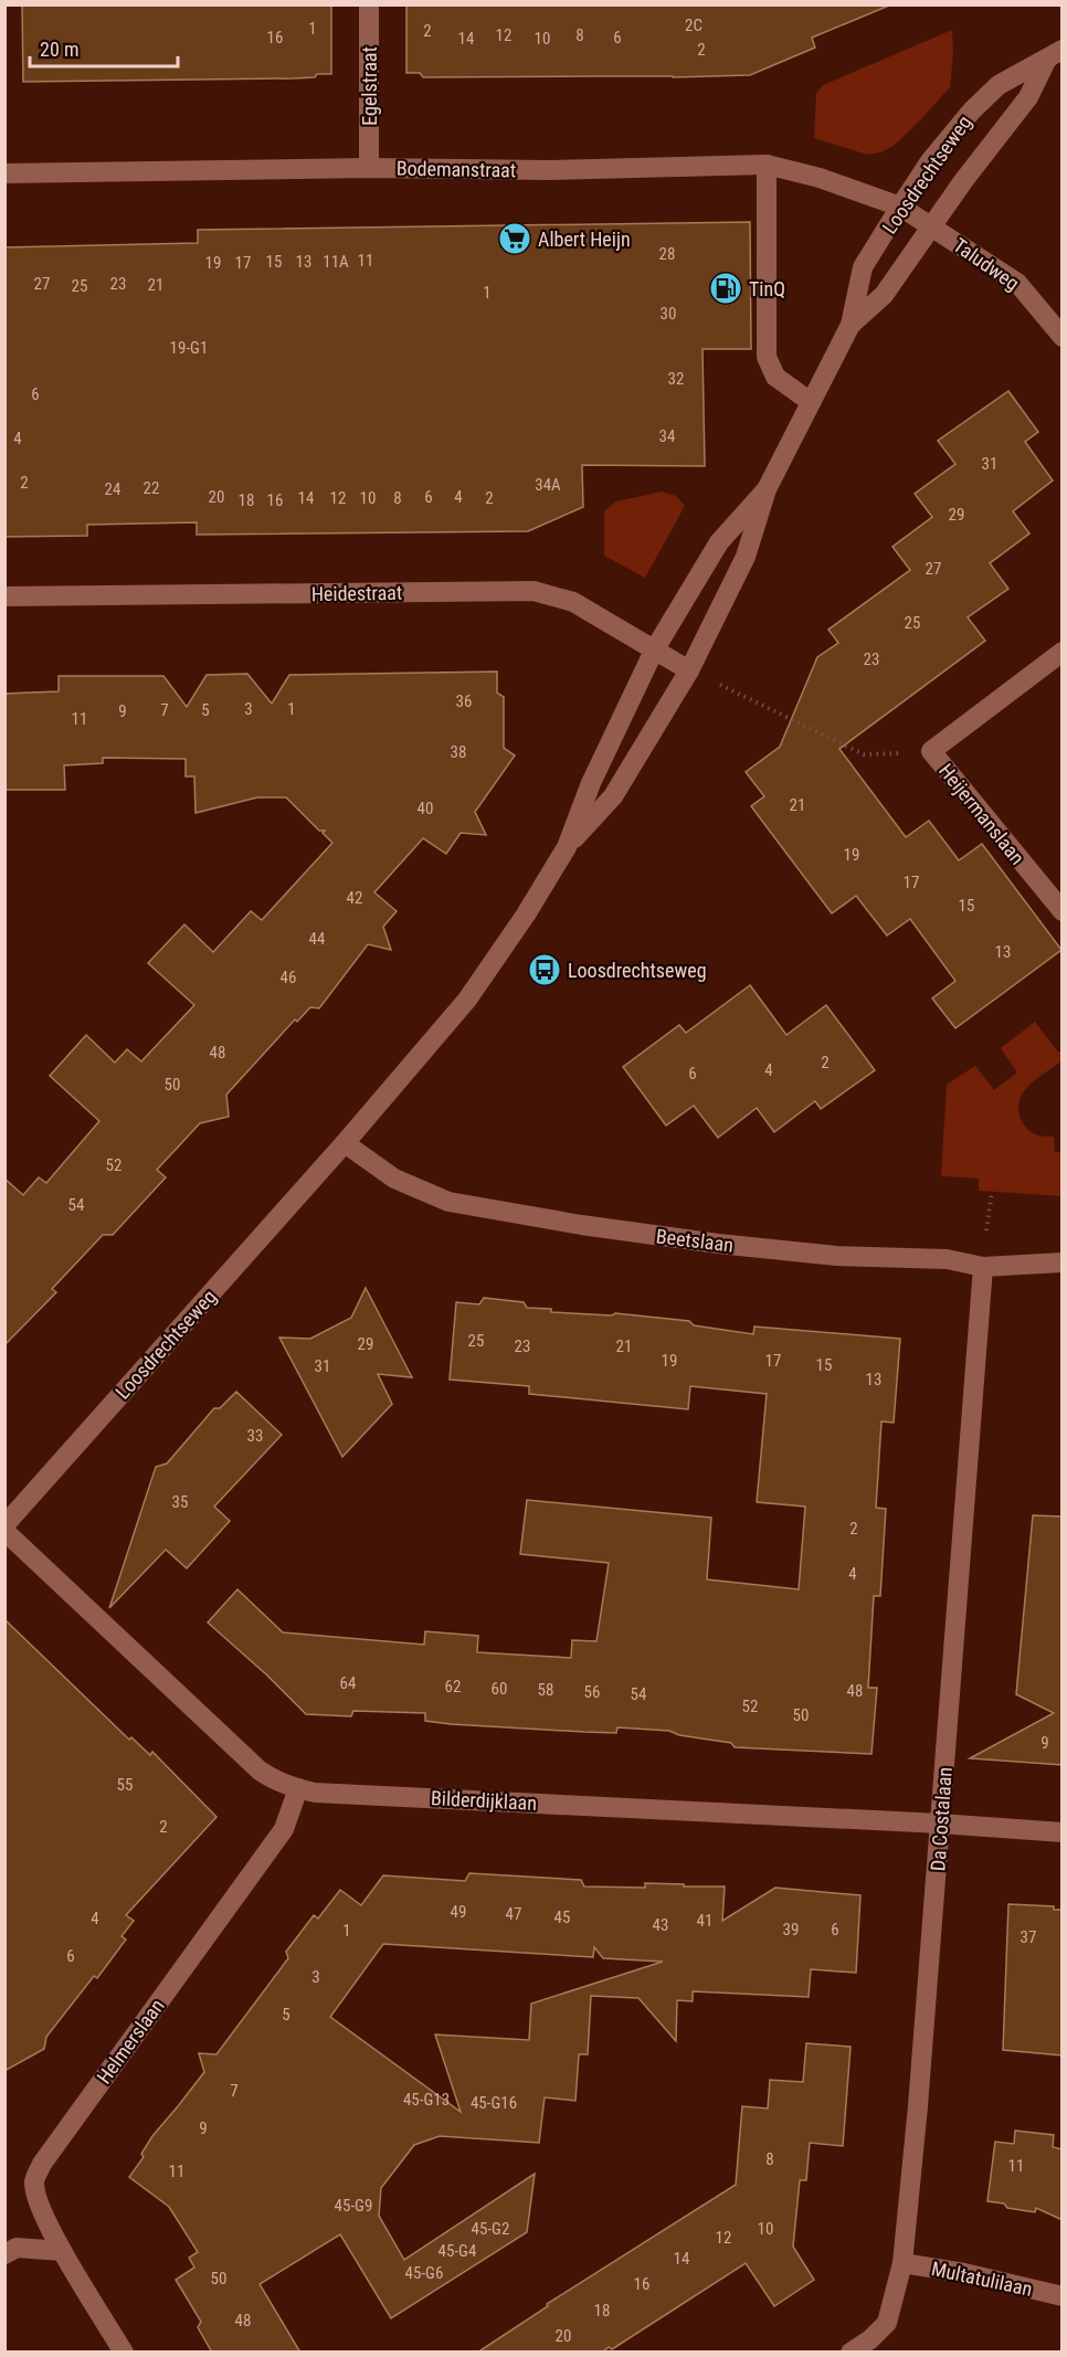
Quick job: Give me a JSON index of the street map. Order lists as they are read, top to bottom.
{
  "streets": {
    "street": [
      "Egelstraat",
      "Bodemanstraat",
      "Loosdrechtseweg",
      "Taludweg",
      "Heidestraat",
      "Heijermanslaan",
      "Beetslaan",
      "Bilderdijklaan",
      "Da Costalaan",
      "Helmerslaan",
      "Multatulilaan"
    ]
  },
  "crossings": [
    ["Egelstraat", "Bodemanstraat"],
    ["Bodemanstraat", "Loosdrechtseweg"],
    ["Bodemanstraat", "Taludweg"],
    ["Loosdrechtseweg", "Taludweg"],
    ["Loosdrechtseweg", "Heidestraat"],
    ["Loosdrechtseweg", "Beetslaan"],
    ["Beetslaan", "Da Costalaan"],
    ["Bilderdijklaan", "Da Costalaan"],
    ["Bilderdijklaan", "Helmerslaan"],
    ["Da Costalaan", "Multatulilaan"]
  ],
  "places": {
    "supermarket": ["Albert Heijn"],
    "fuel station": ["TinQ"],
    "bus stop": ["Loosdrechtseweg"]
  },
  "house_numbers": [
    "2C",
    "1",
    "2",
    "12",
    "8",
    "16",
    "6",
    "14",
    "10",
    "2",
    "28",
    "11",
    "15",
    "13",
    "11A",
    "19",
    "17",
    "27",
    "23",
    "21",
    "25",
    "1",
    "30",
    "19-G1",
    "32",
    "6",
    "34",
    "4",
    "31",
    "2",
    "34A",
    "22",
    "24",
    "20",
    "6",
    "4",
    "14",
    "12",
    "10",
    "8",
    "2",
    "18",
    "16",
    "29",
    "27",
    "25",
    "23",
    "36",
    "3",
    "1",
    "7",
    "5",
    "9",
    "11",
    "38",
    "21",
    "40",
    "19",
    "17",
    "42",
    "15",
    "44",
    "13",
    "46",
    "48",
    "2",
    "4",
    "6",
    "50",
    "52",
    "54",
    "25",
    "29",
    "23",
    "21",
    "19",
    "17",
    "15",
    "31",
    "13",
    "33",
    "35",
    "2",
    "4",
    "64",
    "62",
    "60",
    "58",
    "48",
    "56",
    "54",
    "52",
    "50",
    "9",
    "55",
    "2",
    "49",
    "47",
    "45",
    "4",
    "41",
    "43",
    "39",
    "6",
    "1",
    "37",
    "6",
    "3",
    "5",
    "7",
    "45-G13",
    "45-G16",
    "9",
    "8",
    "11",
    "11",
    "45-G9",
    "45-G2",
    "10",
    "12",
    "45-G4",
    "14",
    "45-G6",
    "50",
    "16",
    "18",
    "48",
    "20"
  ],
  "scale_bar": "20 m"
}
